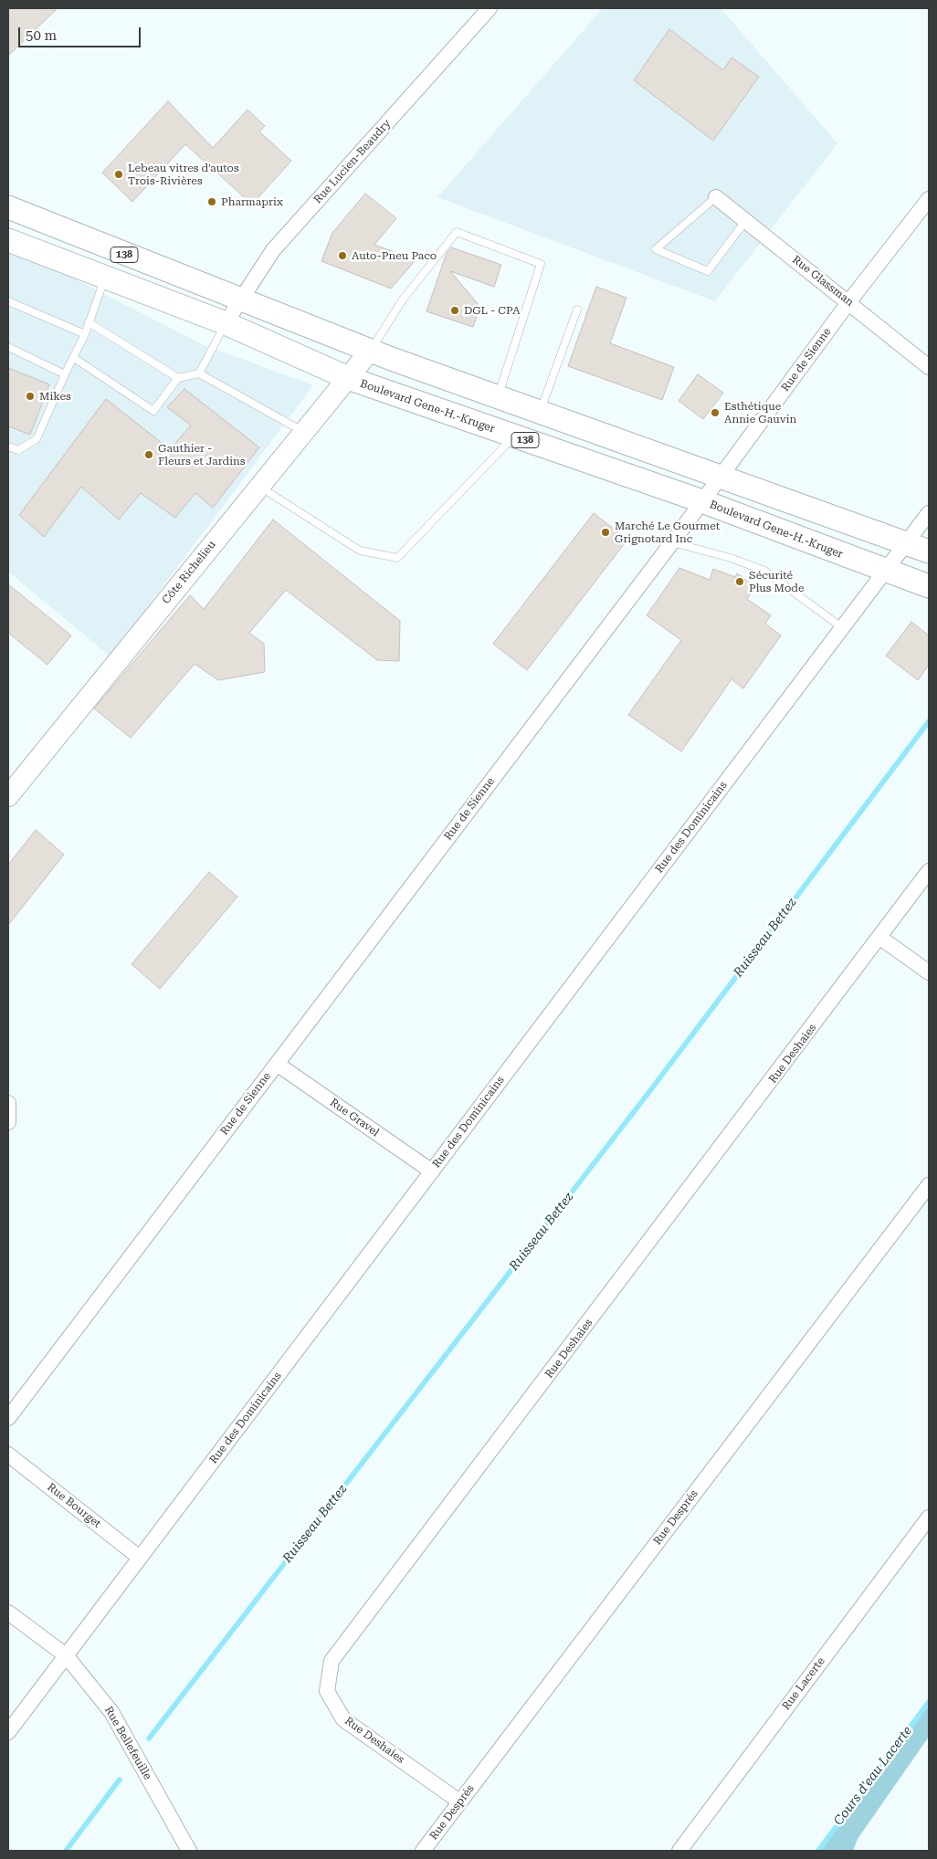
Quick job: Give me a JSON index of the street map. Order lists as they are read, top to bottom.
{
  "streets": {
    "main road": ["138", "Boulevard Gene-H.-Kruger"],
    "street": [
      "Rue Lucien-Beaudry",
      "Rue Glassman",
      "Rue de Sienne",
      "Côte Richelieu",
      "Rue des Dominicains",
      "Rue Deshaies",
      "Rue Gravel",
      "Rue Bourget",
      "Rue Després",
      "Rue Lacerte",
      "Rue Bellefeuille"
    ]
  },
  "crossings": [
    ["Rue Lucien-Beaudry", "138"],
    ["Rue Lucien-Beaudry", "Boulevard Gene-H.-Kruger"],
    ["138", "Rue de Sienne"],
    ["138", "Côte Richelieu"],
    ["138", "Rue des Dominicains"],
    ["Rue Glassman", "Rue de Sienne"],
    ["Rue de Sienne", "Boulevard Gene-H.-Kruger"],
    ["Rue de Sienne", "Rue Gravel"],
    ["Boulevard Gene-H.-Kruger", "Côte Richelieu"],
    ["Boulevard Gene-H.-Kruger", "Rue des Dominicains"],
    ["Rue des Dominicains", "Rue Gravel"],
    ["Rue des Dominicains", "Rue Bourget"],
    ["Rue des Dominicains", "Rue Bellefeuille"],
    ["Rue Deshaies", "Rue Després"]
  ],
  "water": ["Ruisseau Bettez", "Cours d'eau Lacerte"],
  "places": [
    "Lebeau vitres d'autos Trois-Rivières",
    "Pharmaprix",
    "Auto-Pneu Paco",
    "DGL - CPA",
    "Mikes",
    "Esthétique Annie Gauvin",
    "Gauthier - Fleurs et Jardins",
    "Marché Le Gourmet Grignotard Inc",
    "Sécurité Plus Mode"
  ],
  "scale_bar": "50 m"
}
